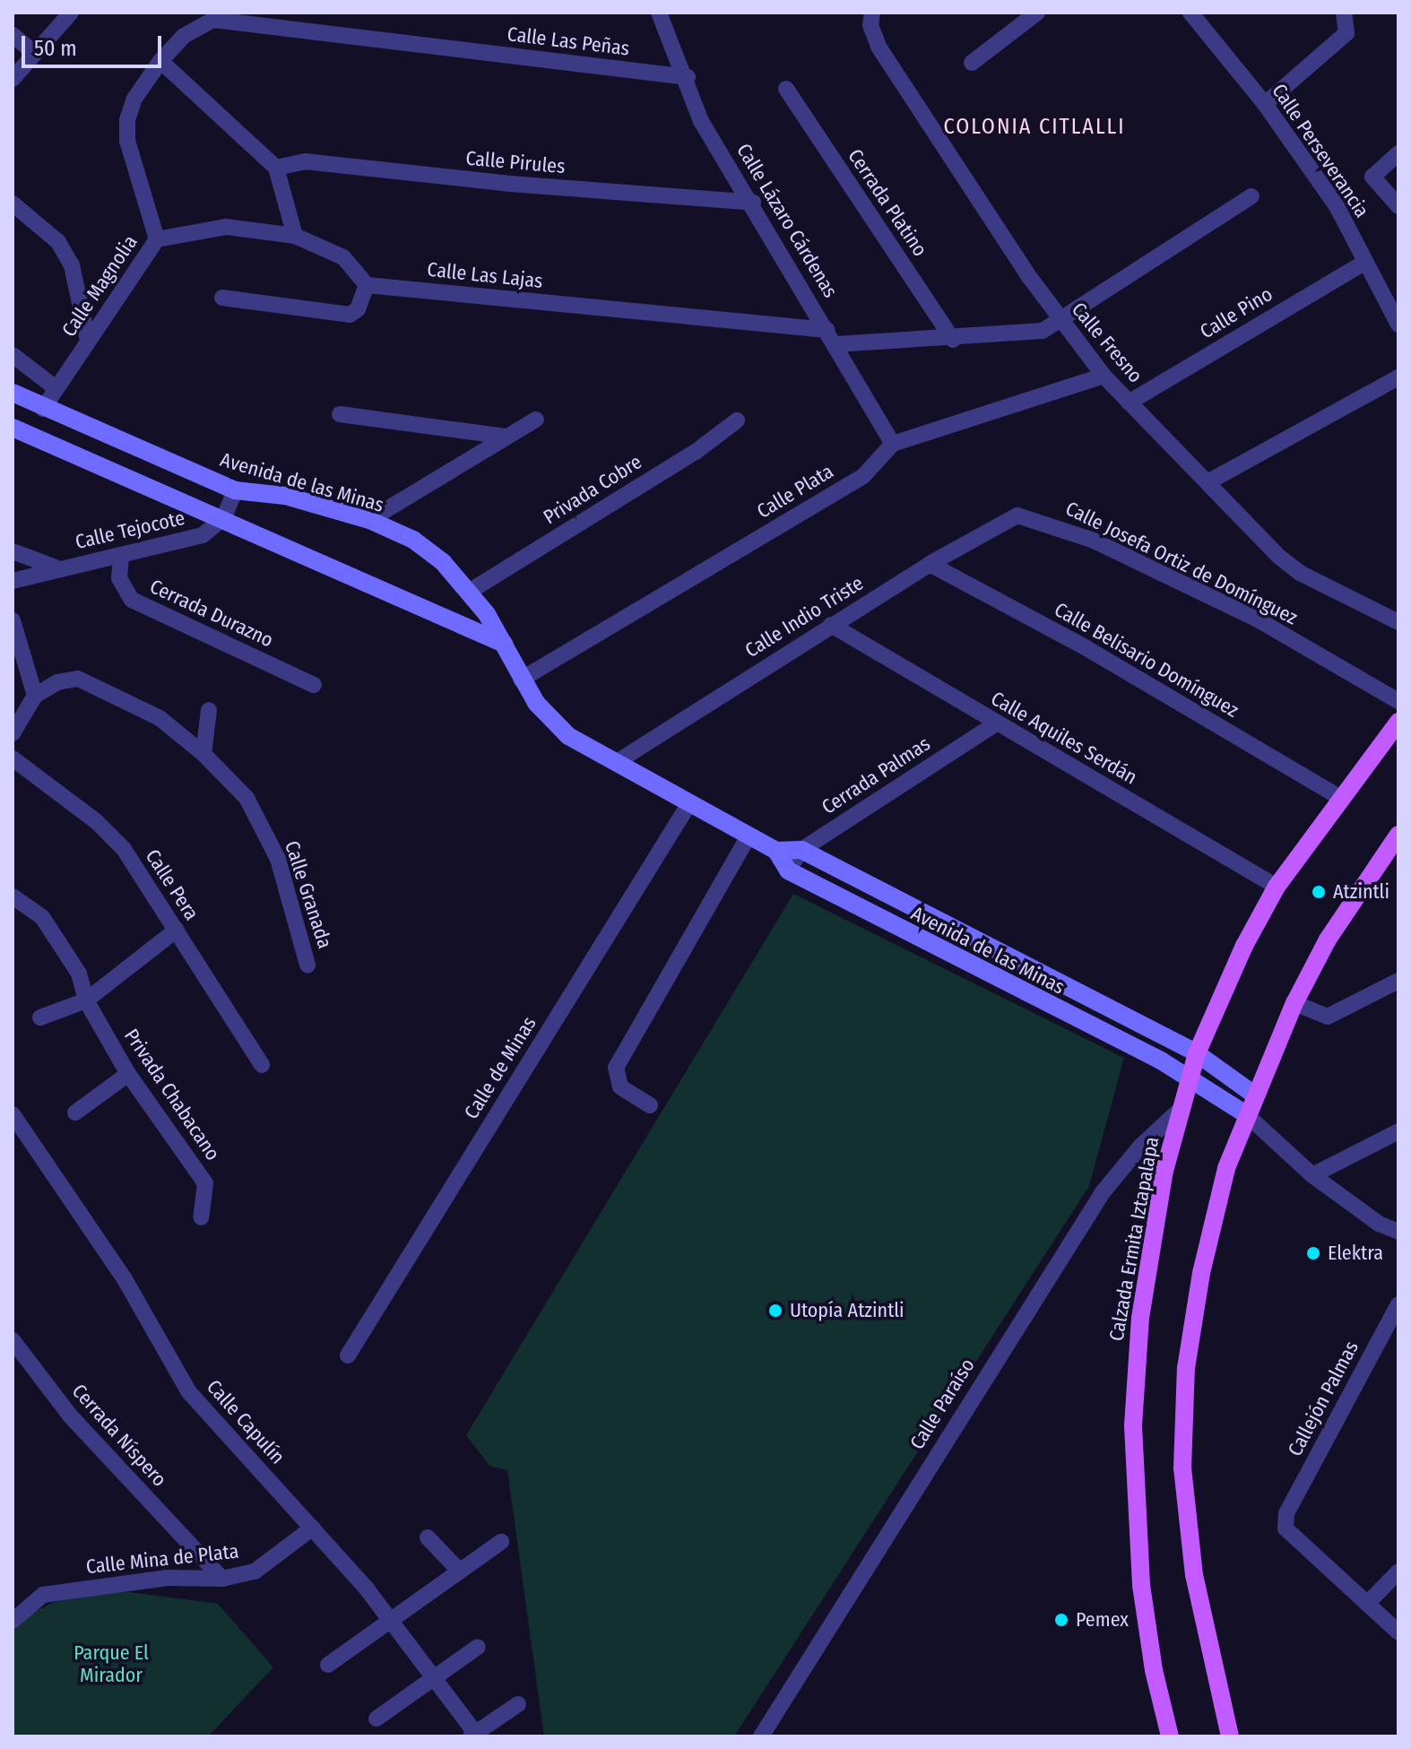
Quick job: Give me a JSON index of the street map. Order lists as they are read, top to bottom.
{
  "streets": {
    "main road": ["Calzada Ermita Iztapalapa"],
    "street": [
      "Calle Las Peñas",
      "Calle Perseverancia",
      "Calle Pirules",
      "Cerrada Platino",
      "Calle Lázaro Cárdenas",
      "Calle Las Lajas",
      "Calle Magnolia",
      "Calle Pino",
      "Calle Fresno",
      "Avenida de las Minas",
      "Privada Cobre",
      "Calle Plata",
      "Calle Tejocote",
      "Calle Josefa Ortiz de Domínguez",
      "Cerrada Durazno",
      "Calle Indio Triste",
      "Calle Belisario Domínguez",
      "Calle Aquiles Serdán",
      "Cerrada Palmas",
      "Calle Pera",
      "Calle Granada",
      "Calle de Minas",
      "Privada Chabacano",
      "Callejón Palmas",
      "Calle Paraíso",
      "Calle Capulín",
      "Cerrada Níspero",
      "Calle Mina de Plata"
    ]
  },
  "crossings": [
    ["Calle Las Peñas", "Calle Lázaro Cárdenas"],
    ["Calle Las Peñas", "Calle Magnolia"],
    ["Calle Perseverancia", "Calle Pino"],
    ["Calle Pirules", "Calle Lázaro Cárdenas"],
    ["Cerrada Platino", "Calle Las Lajas"],
    ["Calle Lázaro Cárdenas", "Calle Las Lajas"],
    ["Calle Lázaro Cárdenas", "Calle Plata"],
    ["Calle Las Lajas", "Calle Fresno"],
    ["Calle Magnolia", "Avenida de las Minas"],
    ["Calle Pino", "Calle Fresno"],
    ["Calle Fresno", "Calle Plata"],
    ["Avenida de las Minas", "Privada Cobre"],
    ["Avenida de las Minas", "Calle Plata"],
    ["Avenida de las Minas", "Calle Indio Triste"],
    ["Avenida de las Minas", "Cerrada Palmas"],
    ["Avenida de las Minas", "Calle de Minas"],
    ["Avenida de las Minas", "Calzada Ermita Iztapalapa"],
    ["Calle Tejocote", "Cerrada Durazno"],
    ["Calle Josefa Ortiz de Domínguez", "Calle Indio Triste"],
    ["Calle Indio Triste", "Calle Belisario Domínguez"],
    ["Calle Indio Triste", "Calle Aquiles Serdán"],
    ["Calle Belisario Domínguez", "Calzada Ermita Iztapalapa"],
    ["Calle Aquiles Serdán", "Cerrada Palmas"],
    ["Calle Aquiles Serdán", "Calzada Ermita Iztapalapa"],
    ["Calzada Ermita Iztapalapa", "Calle Paraíso"],
    ["Calle Capulín", "Calle Mina de Plata"],
    ["Cerrada Níspero", "Calle Mina de Plata"]
  ],
  "districts": ["COLONIA CITLALLI"],
  "parks": ["Parque El Mirador"],
  "places": [
    "Atzintli",
    "Elektra",
    "Utopía Atzintli",
    "Pemex"
  ],
  "scale_bar": "50 m"
}
